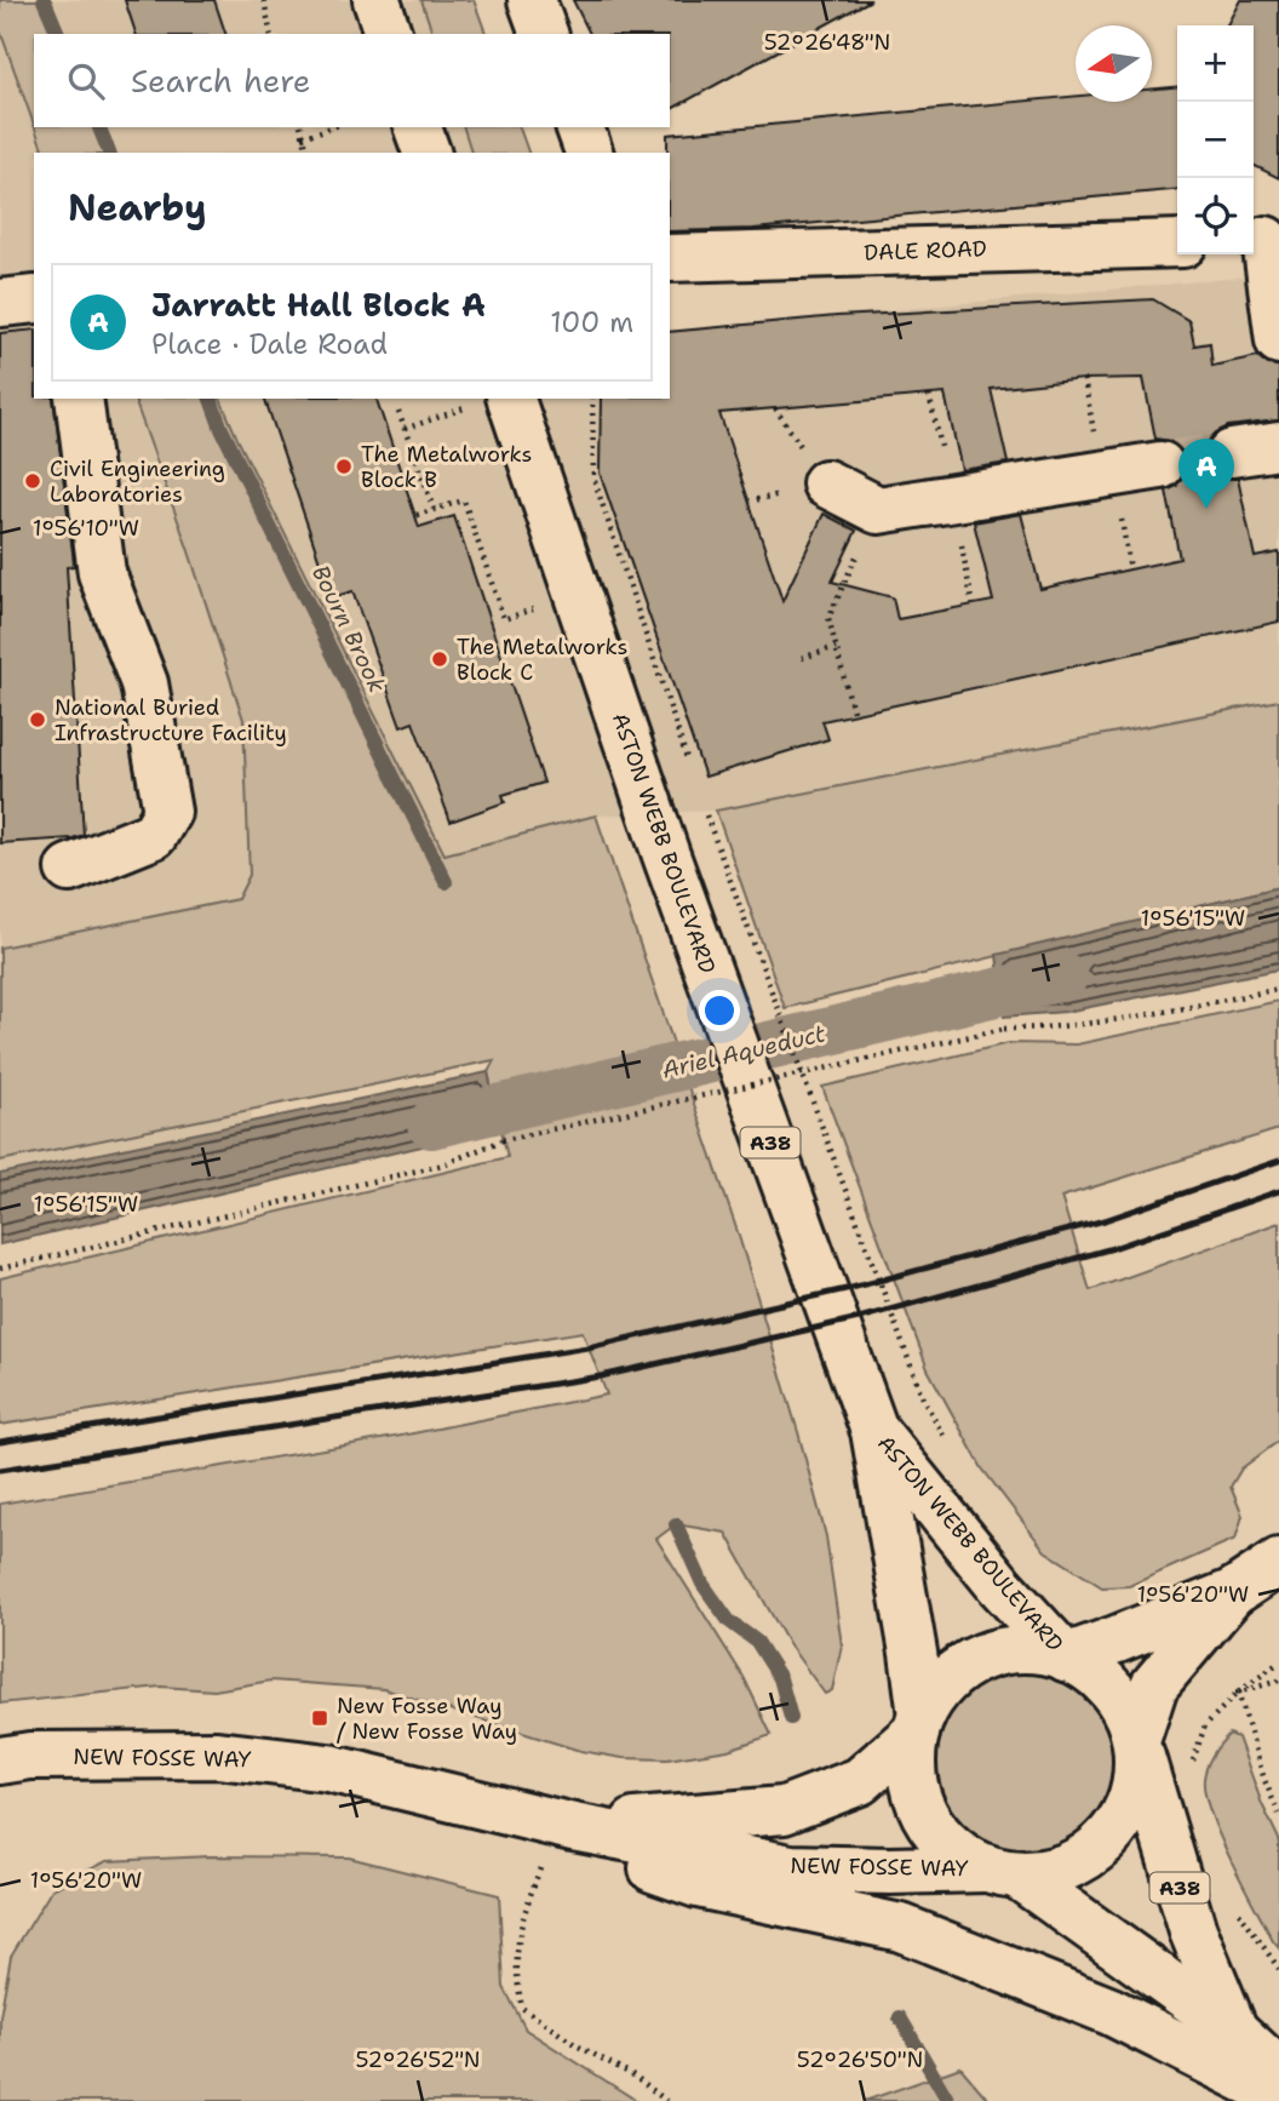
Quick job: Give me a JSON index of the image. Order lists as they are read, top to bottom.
{
  "streets": {
    "main road": [
      "DALE ROAD",
      "ASTON WEBB BOULEVARD",
      "A38",
      "NEW FOSSE WAY"
    ]
  },
  "crossings": [
    ["ASTON WEBB BOULEVARD", "A38"],
    ["ASTON WEBB BOULEVARD", "NEW FOSSE WAY"],
    ["A38", "NEW FOSSE WAY"]
  ],
  "water": ["Bourn Brook", "Ariel Aqueduct"],
  "places": {
    "other": [
      "The Metalworks Block B",
      "Civil Engineering Laboratories",
      "The Metalworks Block C",
      "National Buried Infrastructure Facility"
    ],
    "transit": ["New Fosse Way / New Fosse Way"]
  },
  "north": "left",
  "page": {
    "map_buttons": ["+", "−"],
    "search": "Search here",
    "heading": "Nearby",
    "list": [
      {
        "mark": "A",
        "name": "Jarratt Hall Block A",
        "note": "Place · Dale Road",
        "value": "100 m"
      }
    ],
    "pins": "A"
  },
  "coordinates": [
    "52°26'48\"N",
    "1°56'10\"W",
    "1°56'15\"W",
    "1°56'20\"W",
    "52°26'52\"N",
    "52°26'50\"N"
  ]
}
